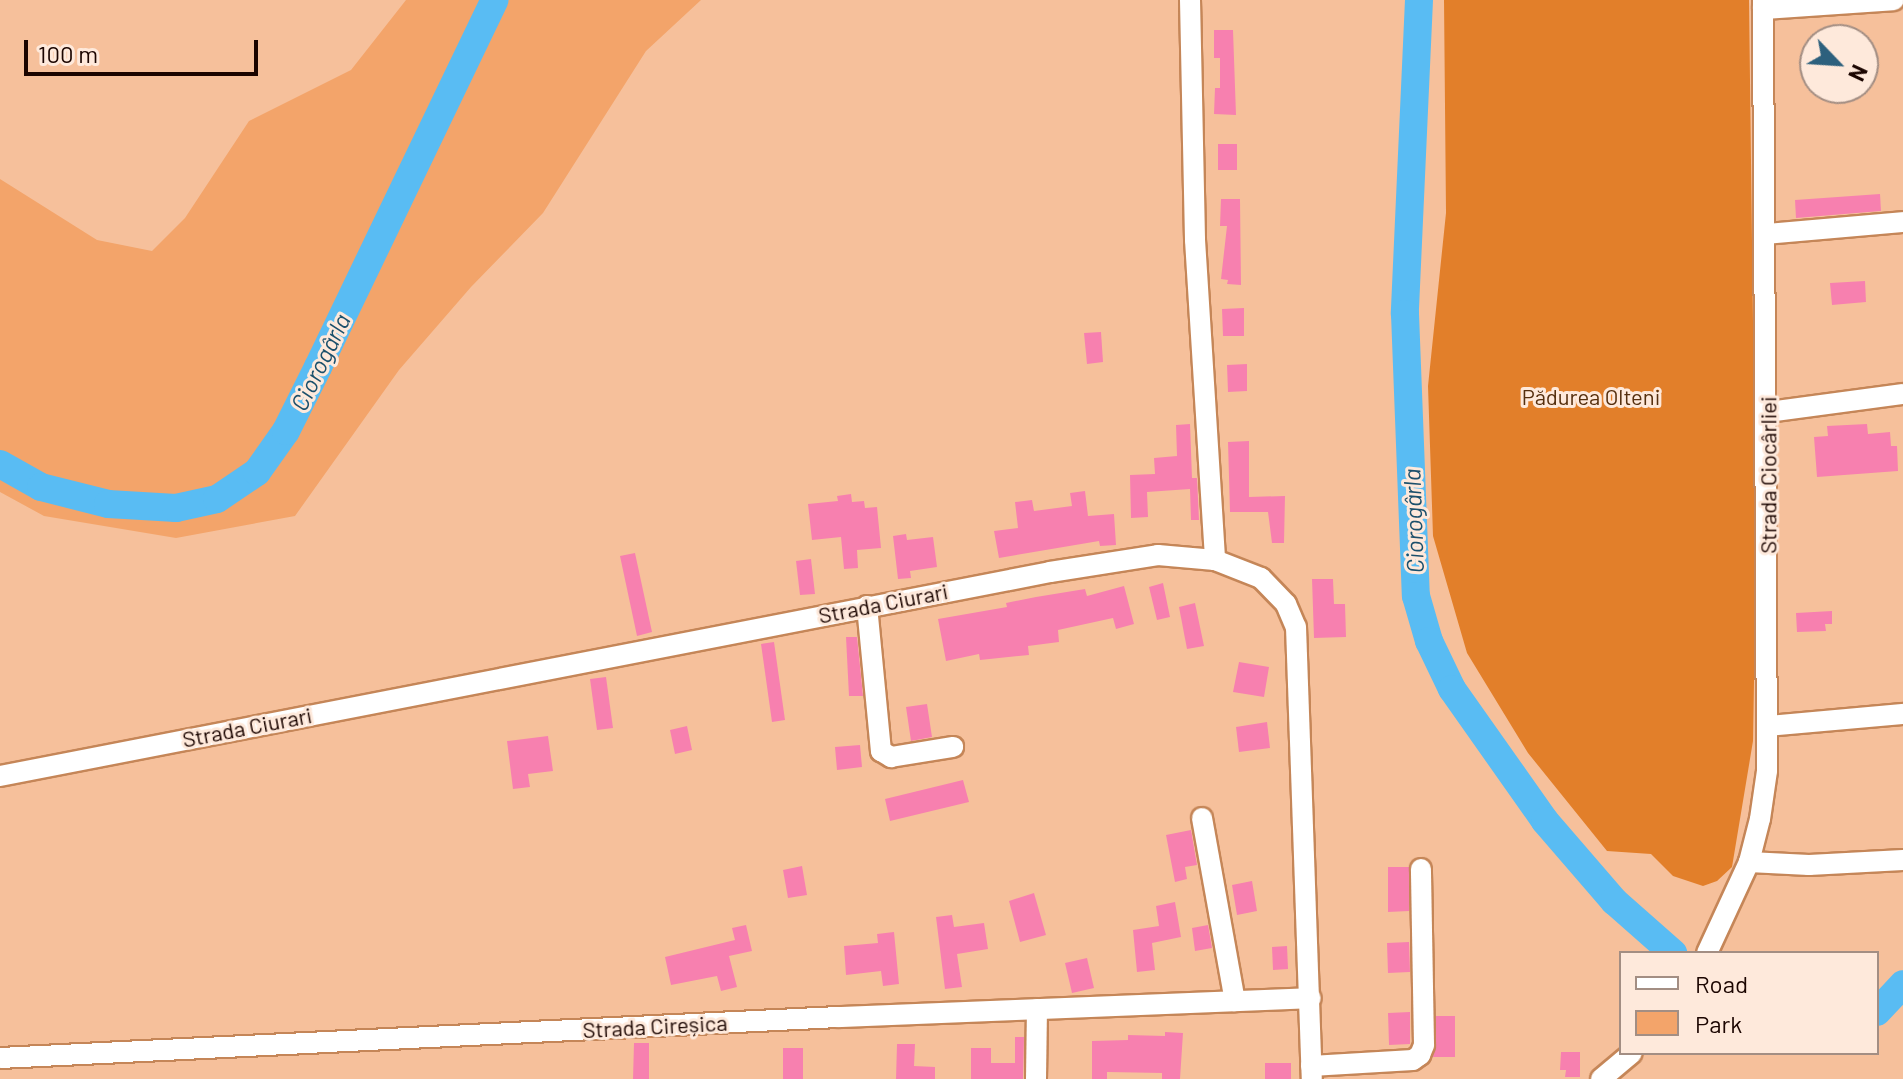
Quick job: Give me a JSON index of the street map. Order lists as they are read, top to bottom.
{
  "streets": {
    "street": ["Strada Ciocârliei", "Strada Ciurari", "Strada Cireșica"]
  },
  "crossings": [
    ["Strada Ciurari", "Strada Cireșica"]
  ],
  "water": ["Ciorogârla"],
  "parks": ["Pădurea Olteni"],
  "legend": ["Road", "Park"],
  "scale_bar": "100 m",
  "north": "bottom right"
}
